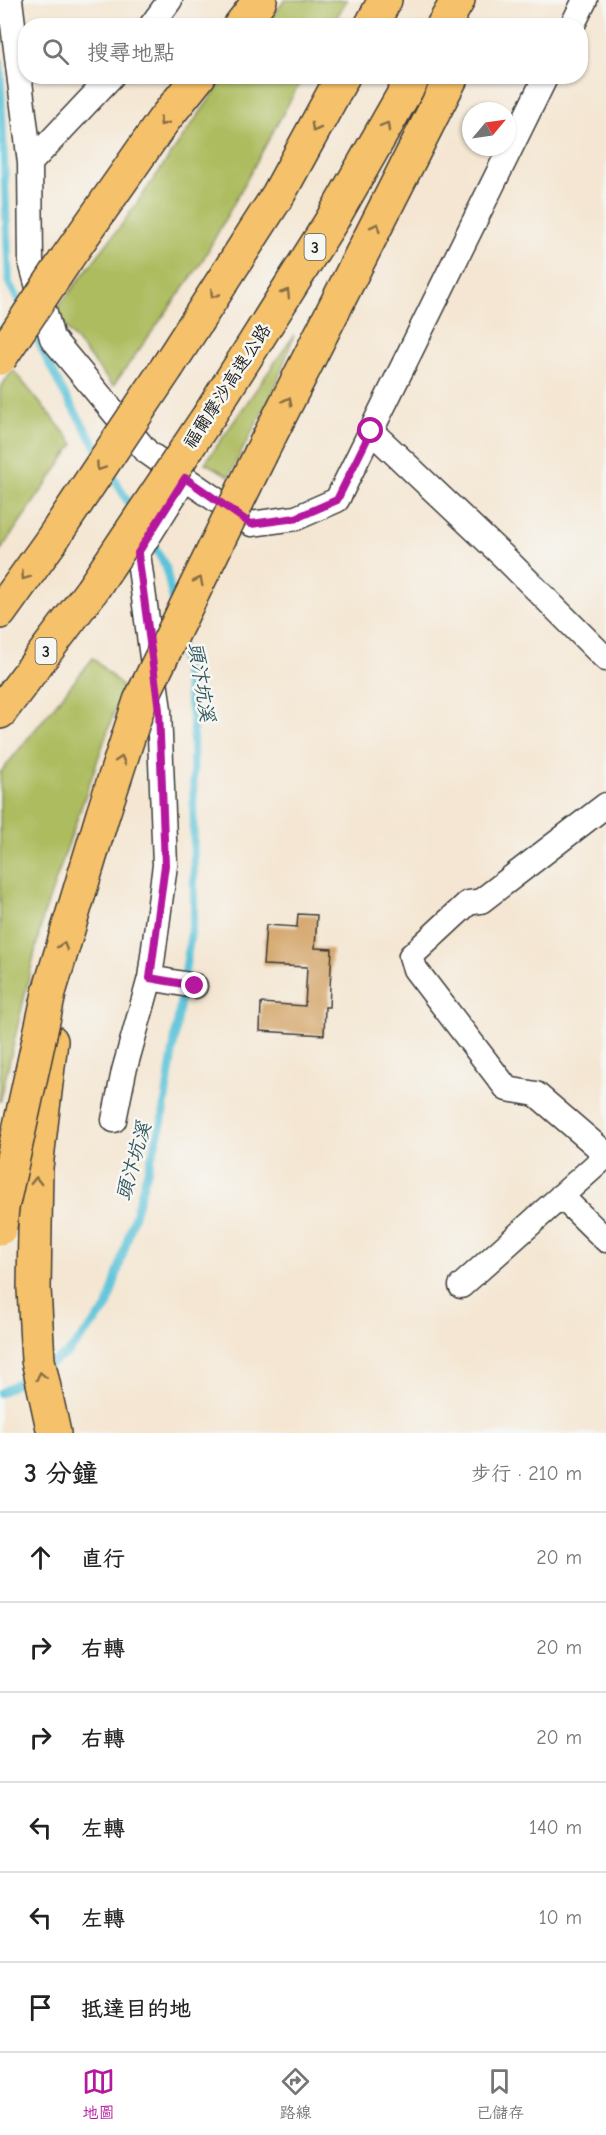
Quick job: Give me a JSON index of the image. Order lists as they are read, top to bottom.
{
  "streets": {
    "highway": ["3", "福爾摩沙高速公路"]
  },
  "water": ["頭汴坑溪"],
  "north": "top right",
  "page": {
    "search": "搜尋地點",
    "heading": ["3 分鐘", "步行 · 210 m"],
    "list": [
      ["直行", "20 m"],
      ["右轉", "20 m"],
      ["右轉", "20 m"],
      ["左轉", "140 m"],
      ["左轉", "10 m"],
      "抵達目的地"
    ],
    "nav": ["地圖", "路線", "已儲存"]
  }
}
